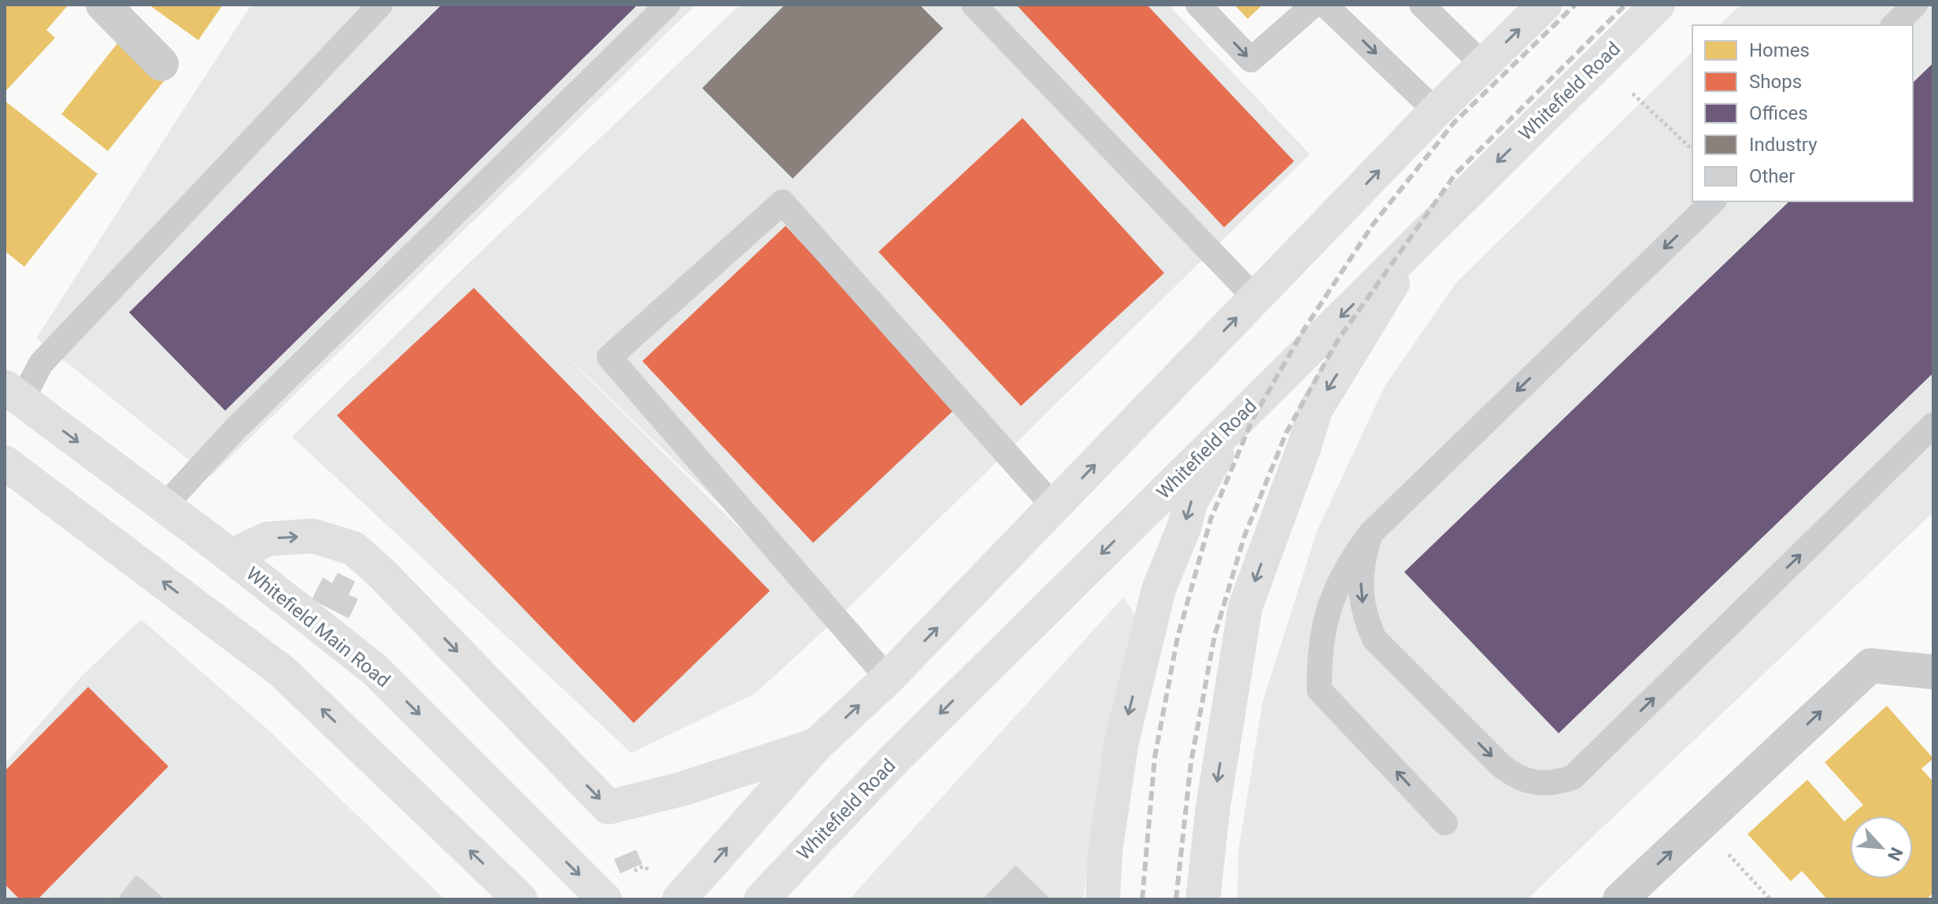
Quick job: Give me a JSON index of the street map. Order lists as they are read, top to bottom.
{
  "streets": {
    "main road": ["Whitefield Road", "Whitefield Main Road"]
  },
  "legend": [
    "Homes",
    "Shops",
    "Offices",
    "Industry",
    "Other"
  ],
  "north": "bottom right"
}
